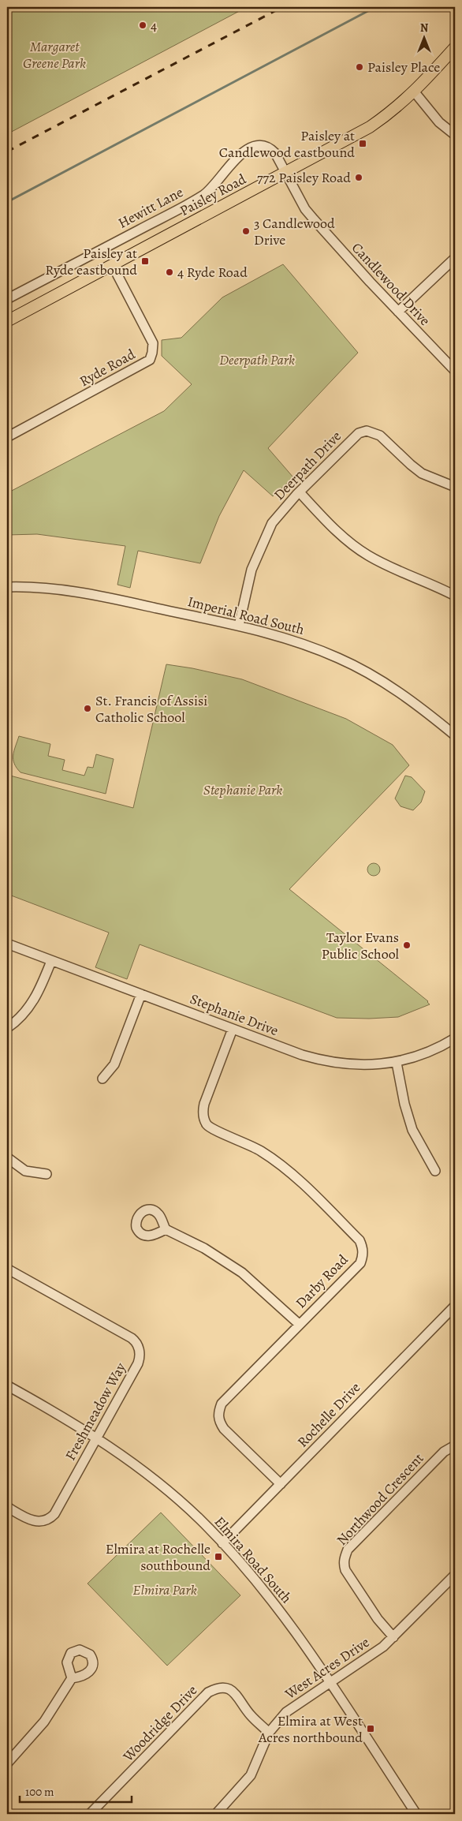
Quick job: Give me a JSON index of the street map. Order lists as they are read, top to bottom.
{
  "streets": {
    "main road": ["Paisley Road"],
    "street": [
      "Hewitt Lane",
      "Candlewood Drive",
      "Ryde Road",
      "Deerpath Drive",
      "Imperial Road South",
      "Stephanie Drive",
      "Darby Road",
      "Freshmeadow Way",
      "Rochelle Drive",
      "Northwood Crescent",
      "Elmira Road South",
      "West Acres Drive",
      "Woodridge Drive"
    ]
  },
  "crossings": [
    ["Paisley Road", "Hewitt Lane"],
    ["Paisley Road", "Candlewood Drive"],
    ["Paisley Road", "Ryde Road"],
    ["Hewitt Lane", "Candlewood Drive"],
    ["Deerpath Drive", "Imperial Road South"],
    ["Stephanie Drive", "Darby Road"],
    ["Darby Road", "Rochelle Drive"],
    ["Freshmeadow Way", "Elmira Road South"],
    ["Rochelle Drive", "Elmira Road South"],
    ["Northwood Crescent", "West Acres Drive"],
    ["Elmira Road South", "West Acres Drive"],
    ["West Acres Drive", "Woodridge Drive"]
  ],
  "parks": [
    "Margaret Greene Park",
    "Deerpath Park",
    "Stephanie Park",
    "Elmira Park"
  ],
  "places": {
    "other": [
      "4",
      "Paisley Place",
      "772 Paisley Road",
      "3 Candlewood Drive",
      "4 Ryde Road",
      "St. Francis of Assisi Catholic School",
      "Taylor Evans Public School"
    ],
    "transit": [
      "Paisley at Candlewood eastbound",
      "Paisley at Ryde eastbound",
      "Elmira at Rochelle southbound",
      "Elmira at West Acres northbound"
    ]
  },
  "scale_bar": "100 m",
  "north": "top"
}
